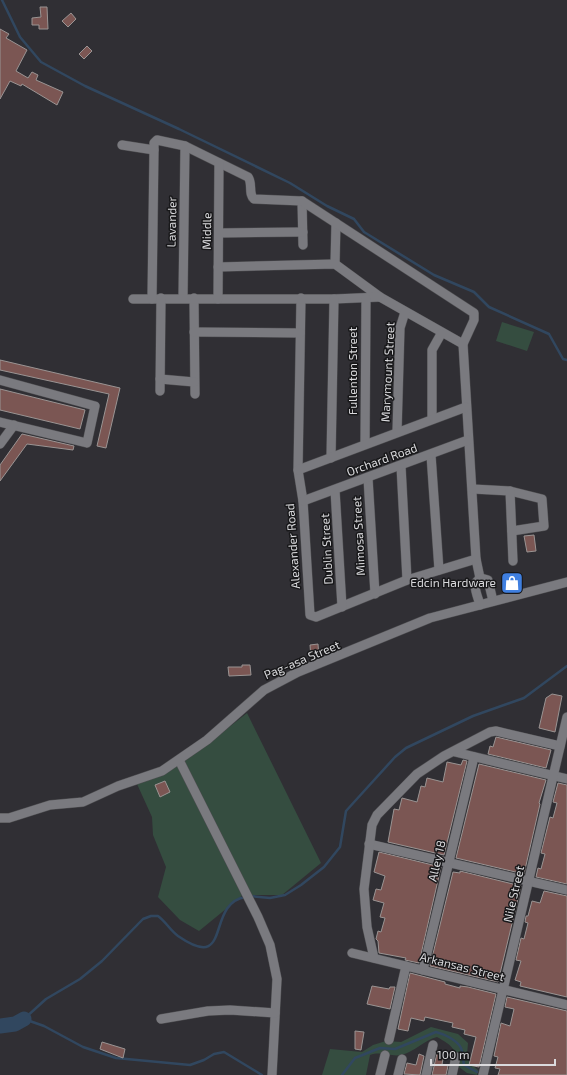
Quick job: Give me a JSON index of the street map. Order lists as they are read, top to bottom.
{
  "streets": {
    "street": [
      "Lavander",
      "Middle",
      "Fullenton Street",
      "Marymount Street",
      "Orchard Road",
      "Mimosa Street",
      "Alexander Road",
      "Dublin Street",
      "Pag-asa Street",
      "Alley 18",
      "Nile Street",
      "Arkansas Street"
    ]
  },
  "crossings": [
    ["Orchard Road", "Mimosa Street"],
    ["Orchard Road", "Alexander Road"],
    ["Orchard Road", "Dublin Street"],
    ["Mimosa Street", "Alexander Road"],
    ["Alexander Road", "Dublin Street"],
    ["Alley 18", "Arkansas Street"],
    ["Nile Street", "Arkansas Street"]
  ],
  "places": {
    "shop": ["Edcin Hardware"]
  },
  "scale_bar": "100 m"
}
